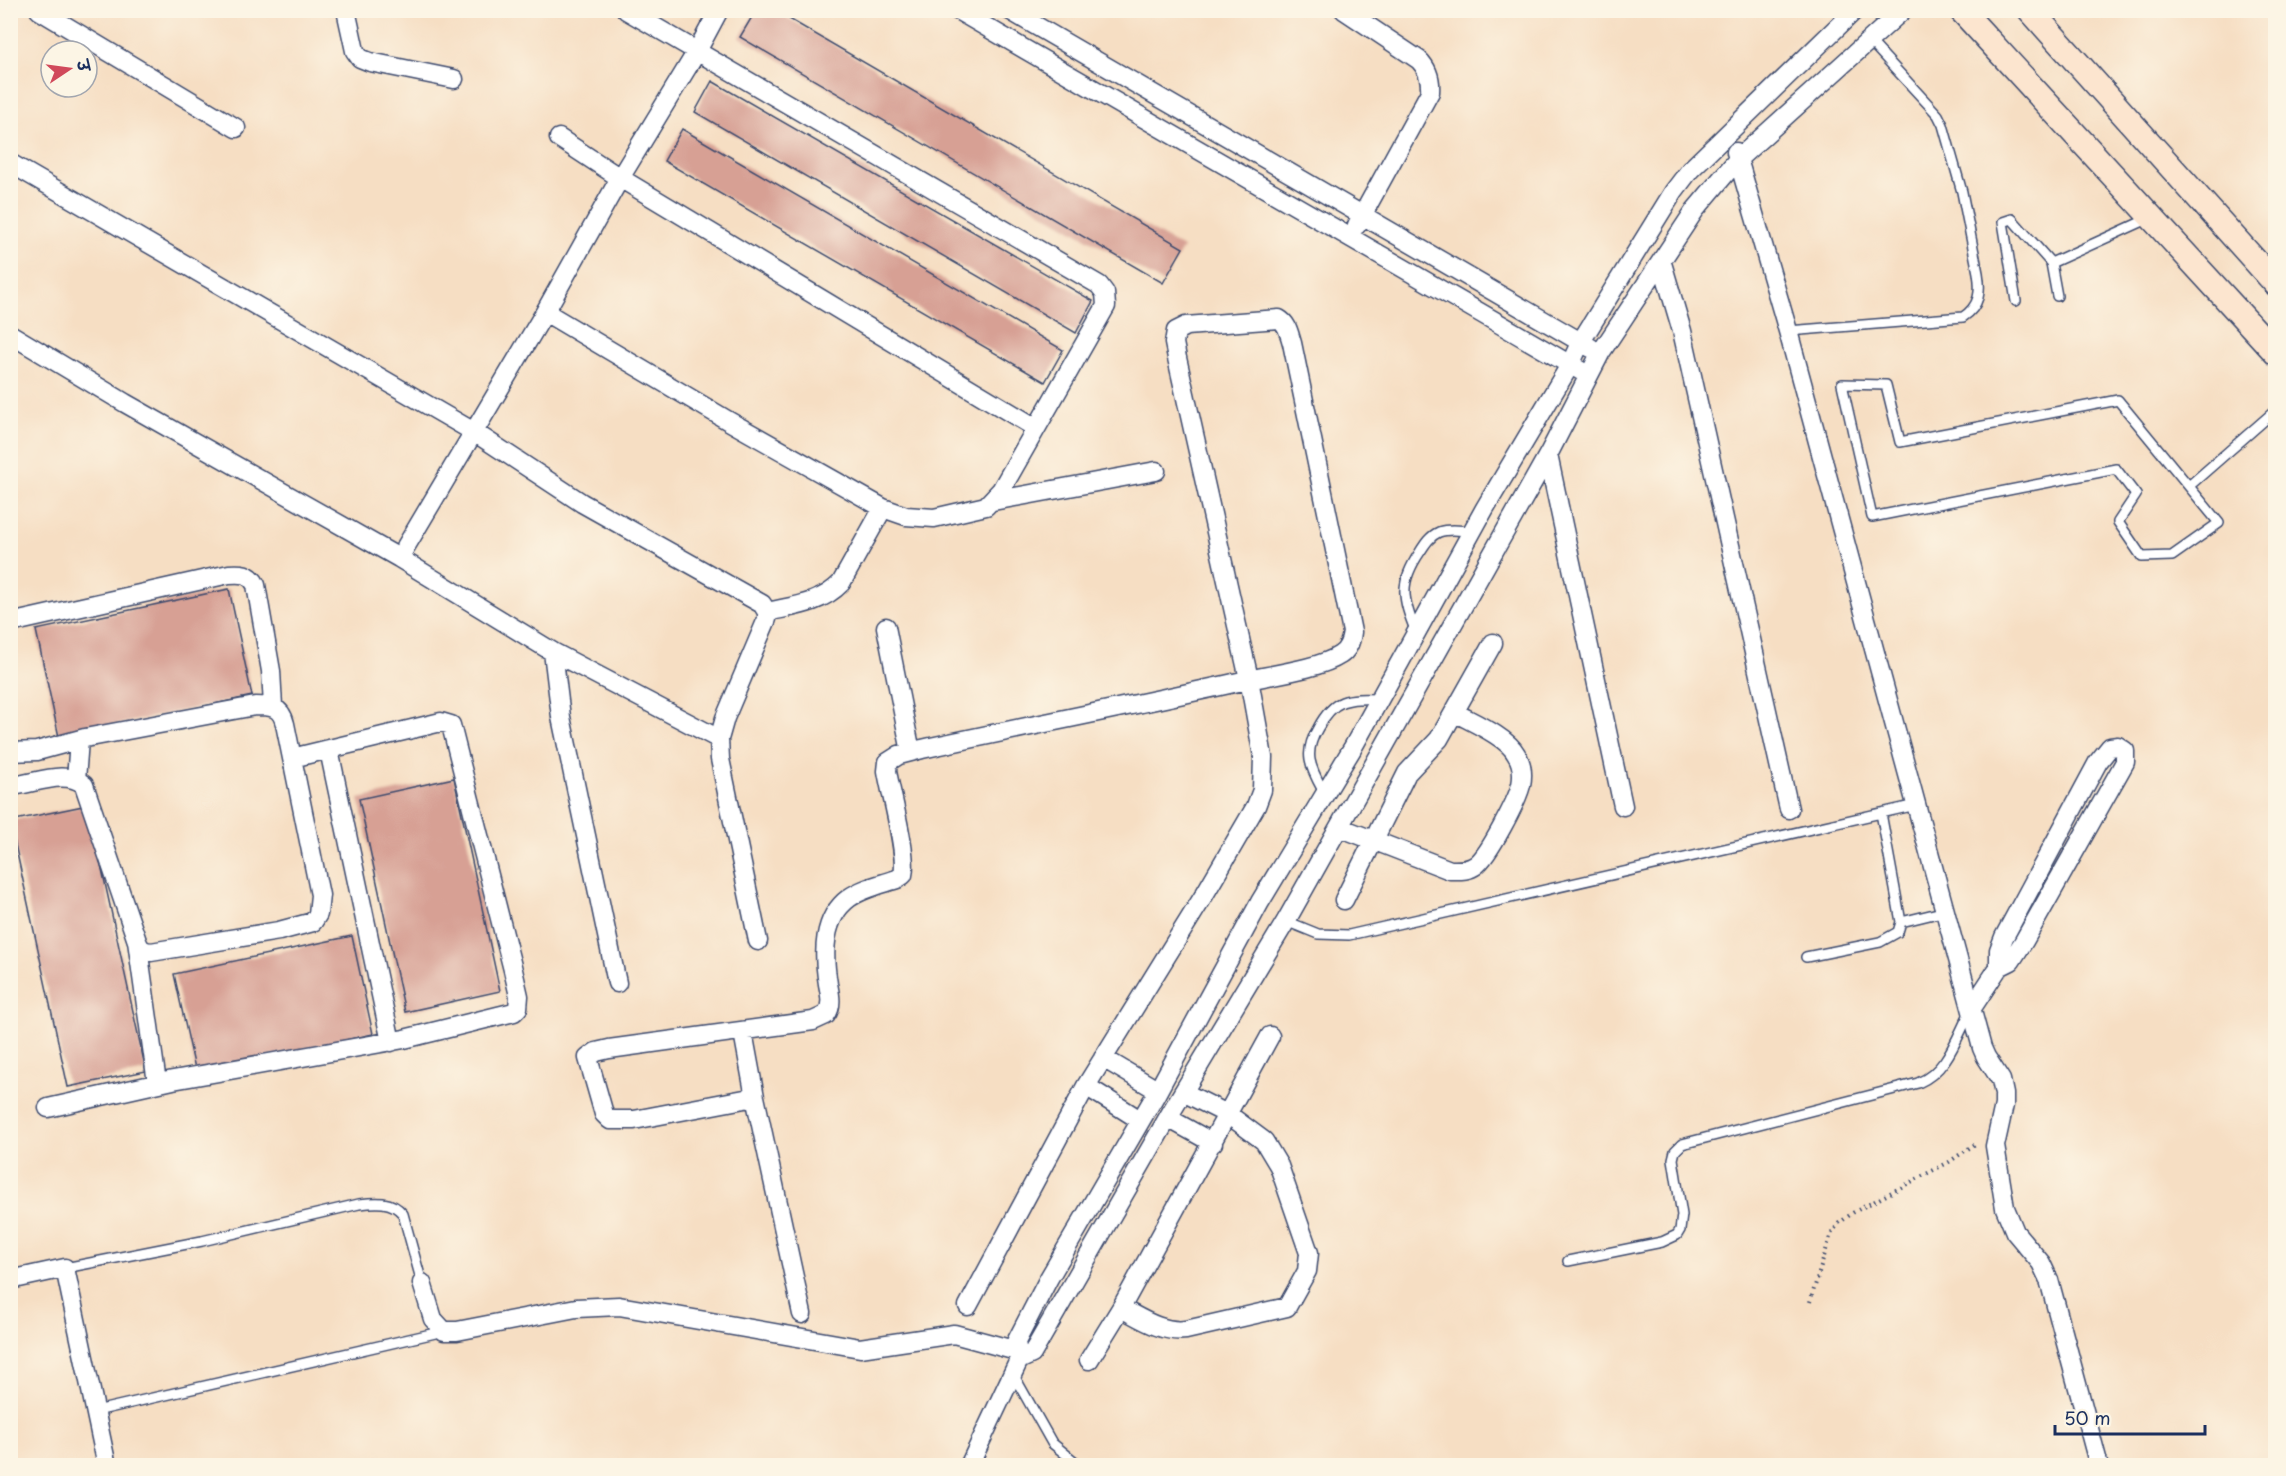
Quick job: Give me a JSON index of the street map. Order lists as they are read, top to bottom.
{
  "scale_bar": "50 m",
  "north": "right"
}
